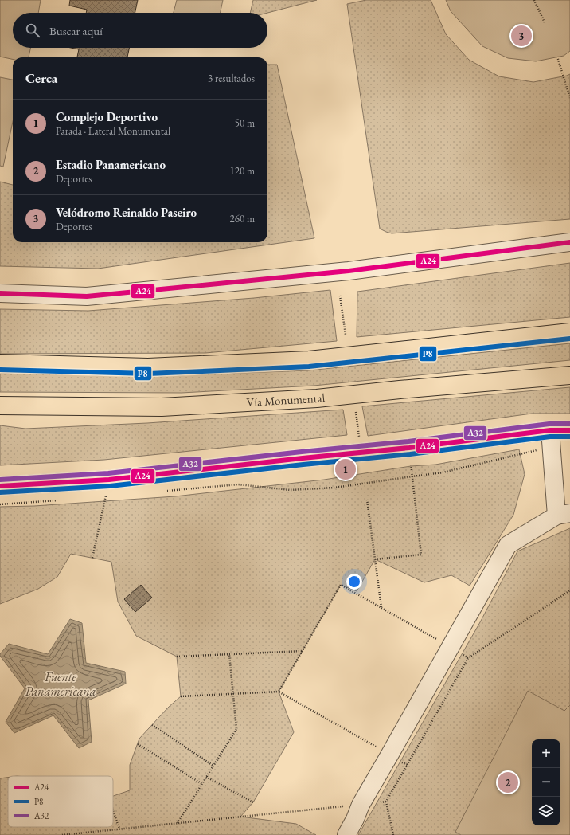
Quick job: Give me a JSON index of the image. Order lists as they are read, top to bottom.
{
  "streets": {
    "highway": ["Vía Monumental"]
  },
  "water": ["Fuente Panamericana"],
  "lines": ["transit line A24", "transit line P8", "transit line A32"],
  "legend": ["A24", "P8", "A32"],
  "page": {
    "search": "Buscar aquí",
    "pins": ["3", "1", "2"],
    "heading": ["Cerca", "3 resultados"],
    "list": [
      {
        "mark": "1",
        "name": "Complejo Deportivo",
        "note": "Parada · Lateral Monumental",
        "value": "50 m"
      },
      {
        "mark": "2",
        "name": "Estadio Panamericano",
        "note": "Deportes",
        "value": "120 m"
      },
      {
        "mark": "3",
        "name": "Velódromo Reinaldo Paseiro",
        "note": "Deportes",
        "value": "260 m"
      }
    ],
    "map_buttons": ["+", "−"]
  }
}
